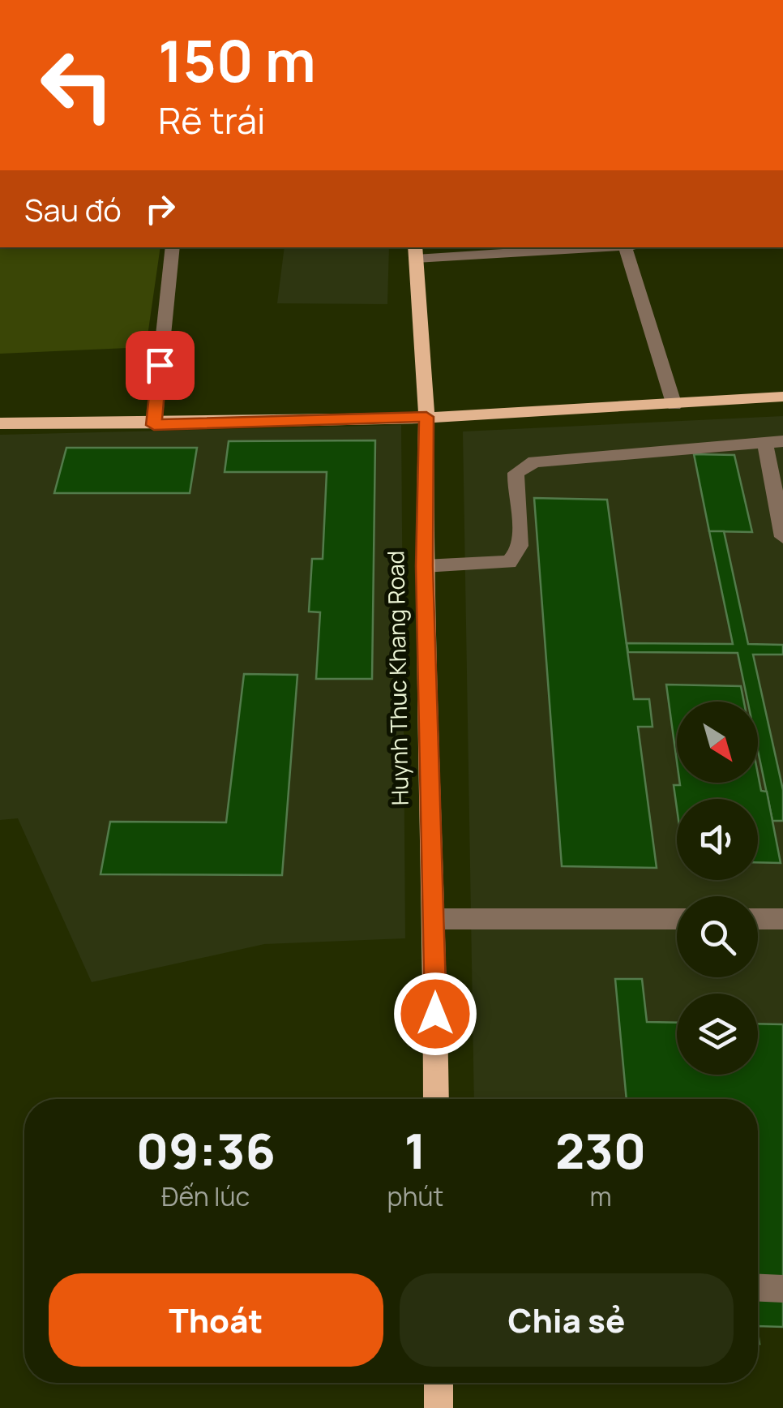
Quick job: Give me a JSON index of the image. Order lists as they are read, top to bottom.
{
  "streets": {
    "main road": ["Huynh Thuc Khang Road"]
  },
  "north": "bottom right",
  "page": {
    "turn": ["150 m", "Rẽ trái"],
    "then": "Sau đó",
    "eta": [
      "09:36",
      "Đến lúc",
      "1",
      "phút",
      "230",
      "m"
    ],
    "buttons": ["Thoát", "Chia sẻ"]
  }
}
